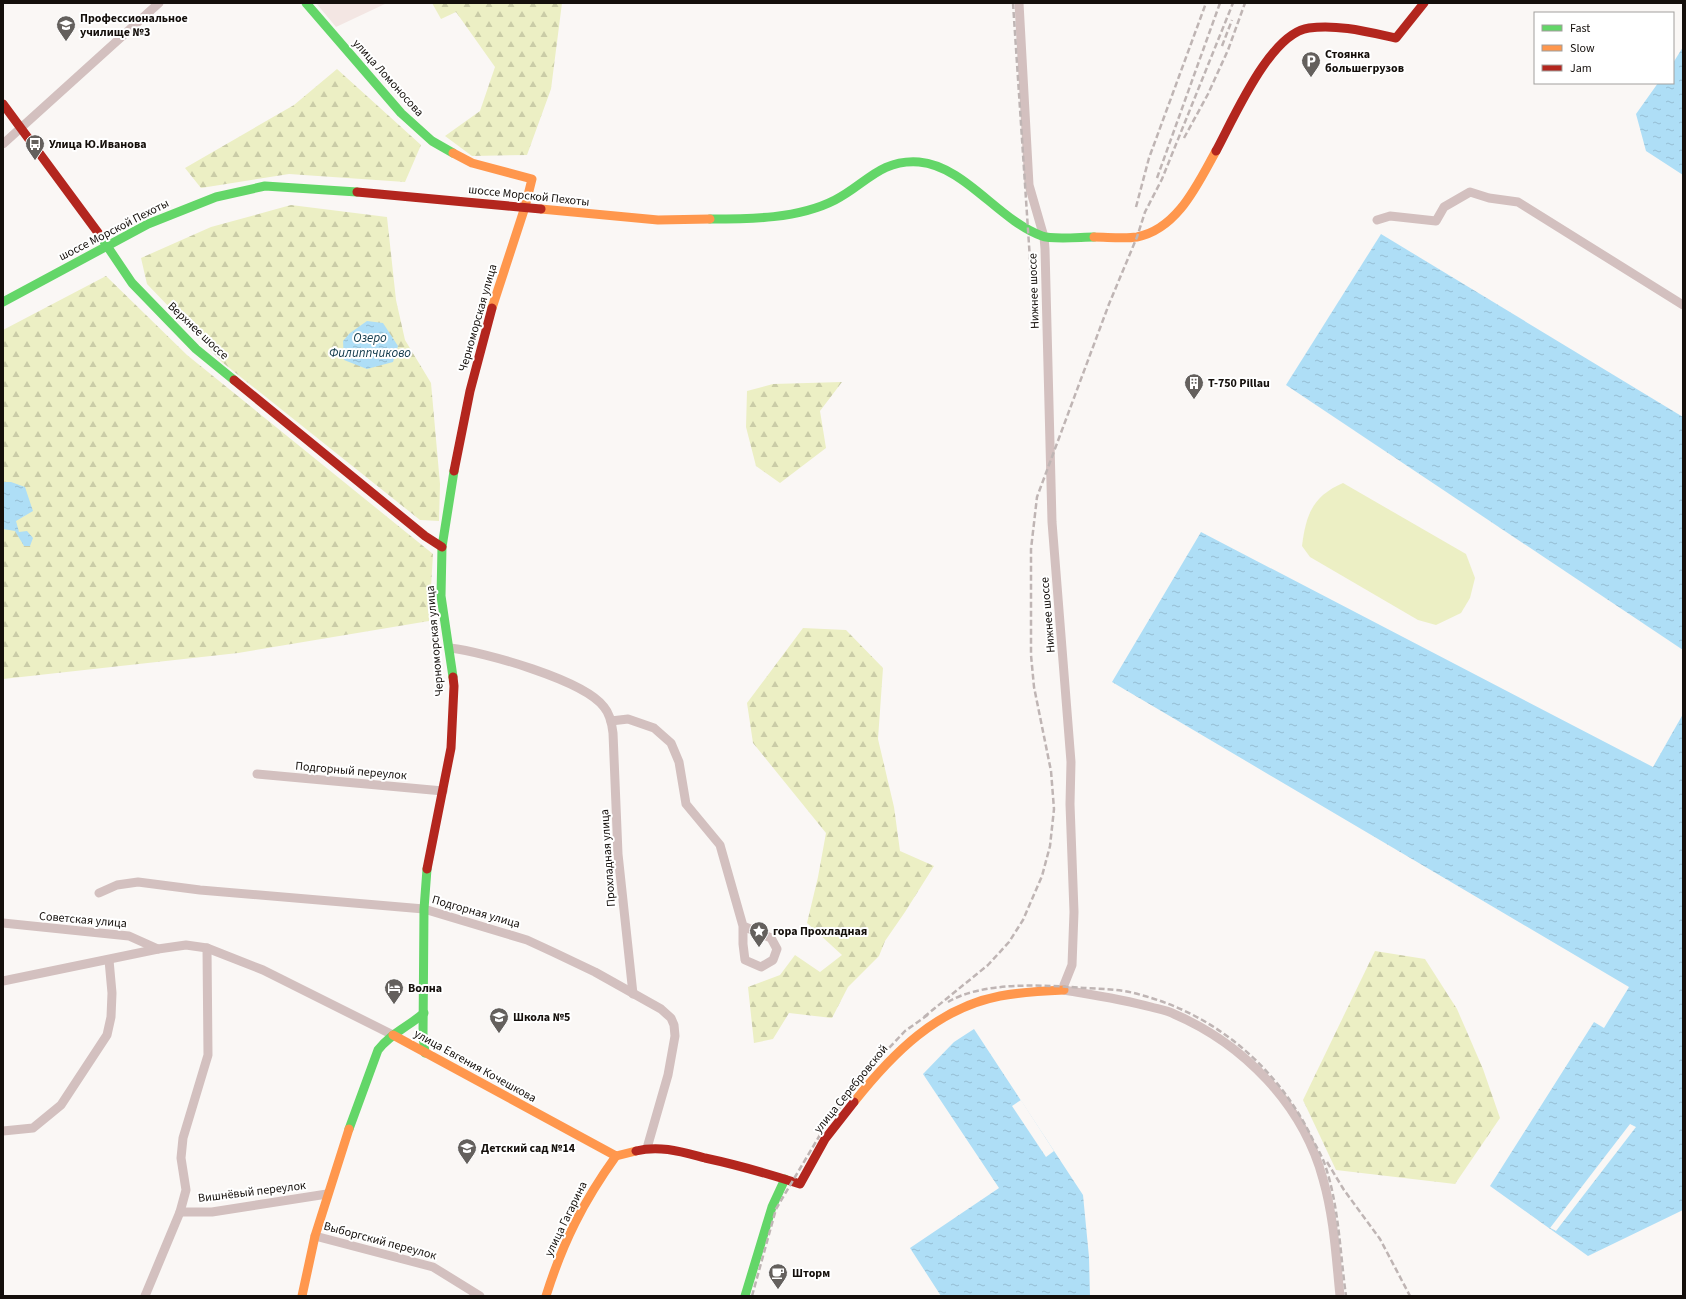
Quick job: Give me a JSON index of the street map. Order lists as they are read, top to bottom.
{
  "streets": {
    "street": [
      "улица Ломоносова",
      "шоссе Морской Пехоты",
      "Нижнее шоссе",
      "Черноморская улица",
      "Верхнее шоссе",
      "Подгорный переулок",
      "Прохладная улица",
      "Подгорная улица",
      "Советская улица",
      "улица Евгения Кочешкова",
      "улица Серебровской",
      "Вишнёвый переулок",
      "улица Гагарина",
      "Выборгский переулок"
    ]
  },
  "crossings": [
    ["улица Ломоносова", "Черноморская улица"],
    ["шоссе Морской Пехоты", "Нижнее шоссе"],
    ["шоссе Морской Пехоты", "Черноморская улица"],
    ["шоссе Морской Пехоты", "Верхнее шоссе"],
    ["Нижнее шоссе", "улица Серебровской"],
    ["Черноморская улица", "Верхнее шоссе"],
    ["Черноморская улица", "Подгорный переулок"],
    ["Черноморская улица", "Подгорная улица"],
    ["Черноморская улица", "улица Евгения Кочешкова"],
    ["Прохладная улица", "Подгорная улица"],
    ["Советская улица", "улица Евгения Кочешкова"],
    ["улица Евгения Кочешкова", "улица Гагарина"]
  ],
  "water": ["Озеро Филиппчиково"],
  "places": {
    "school or university": ["Профессиональное училище №3", "Школа №5", "Детский сад №14"],
    "parking": ["Стоянка большегрузов"],
    "bus stop": ["Улица Ю.Иванова"],
    "building": ["T-750 Pillau"],
    "place": ["гора Прохладная"],
    "hotel": ["Волна"],
    "cafe": ["Шторм"]
  },
  "legend": ["Fast", "Slow", "Jam"]
}
